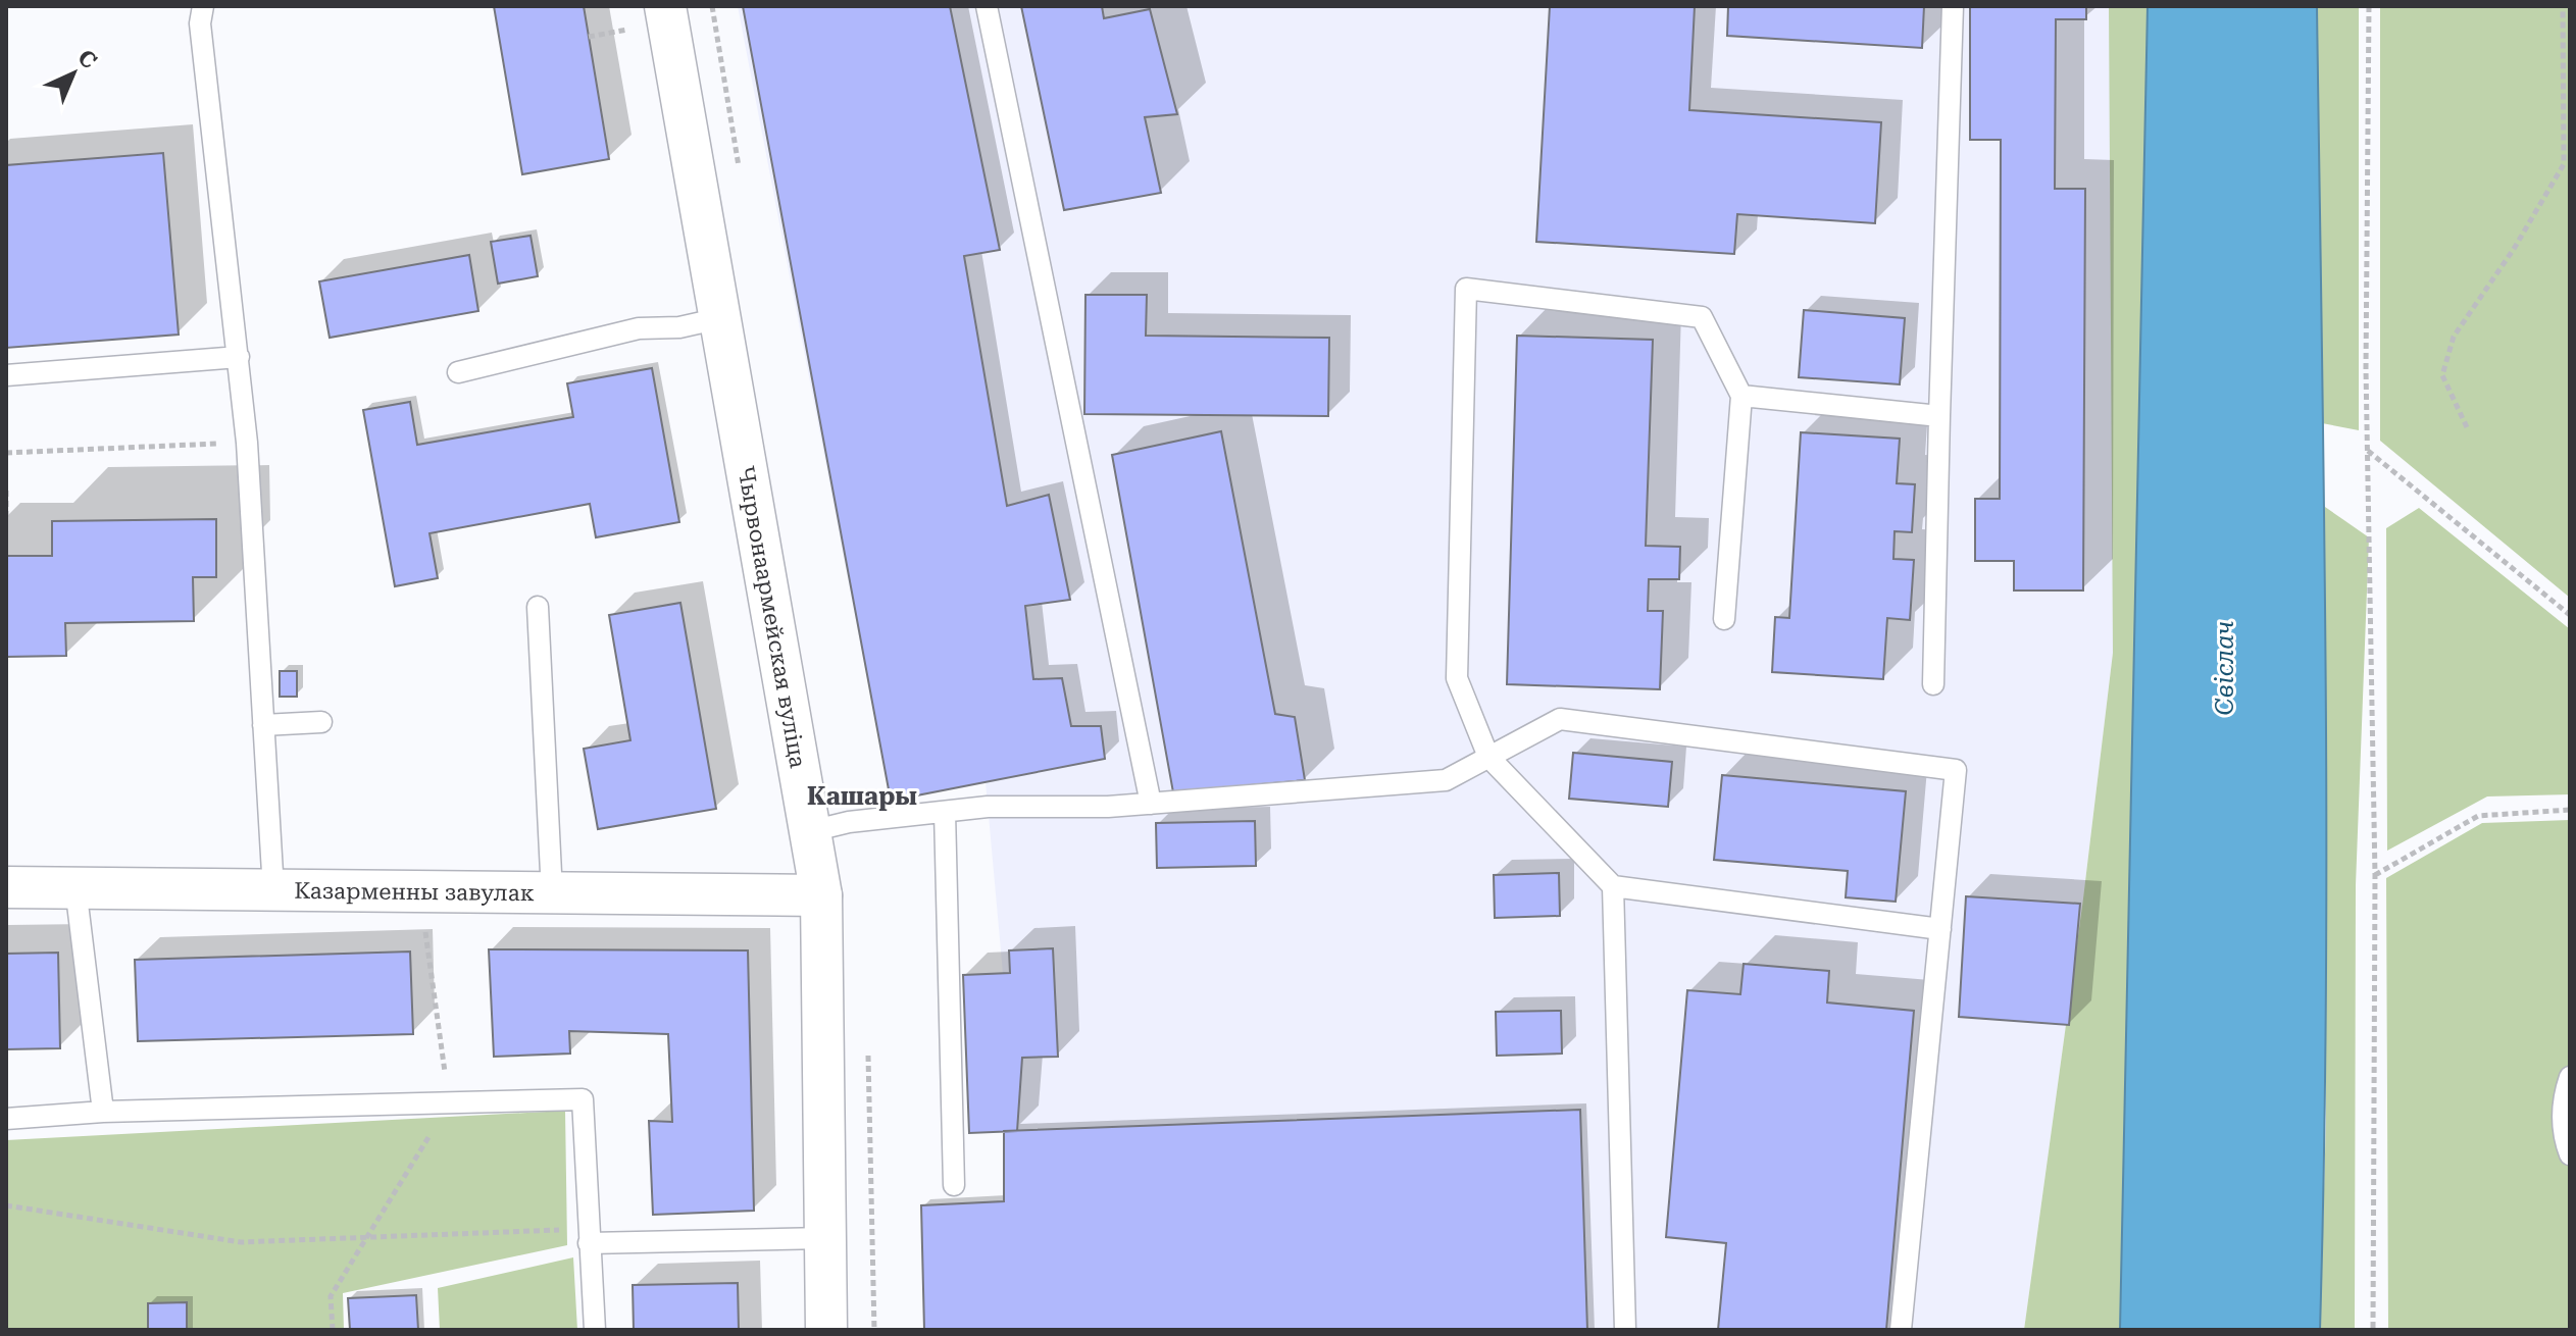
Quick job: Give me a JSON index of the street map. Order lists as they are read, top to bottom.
{
  "streets": {
    "street": ["Чырвонаармейская вуліца", "Казарменны завулак"]
  },
  "crossings": [
    ["Чырвонаармейская вуліца", "Казарменны завулак"]
  ],
  "districts": ["Кашары"],
  "water": ["Свіслач"],
  "north": "top right"
}
